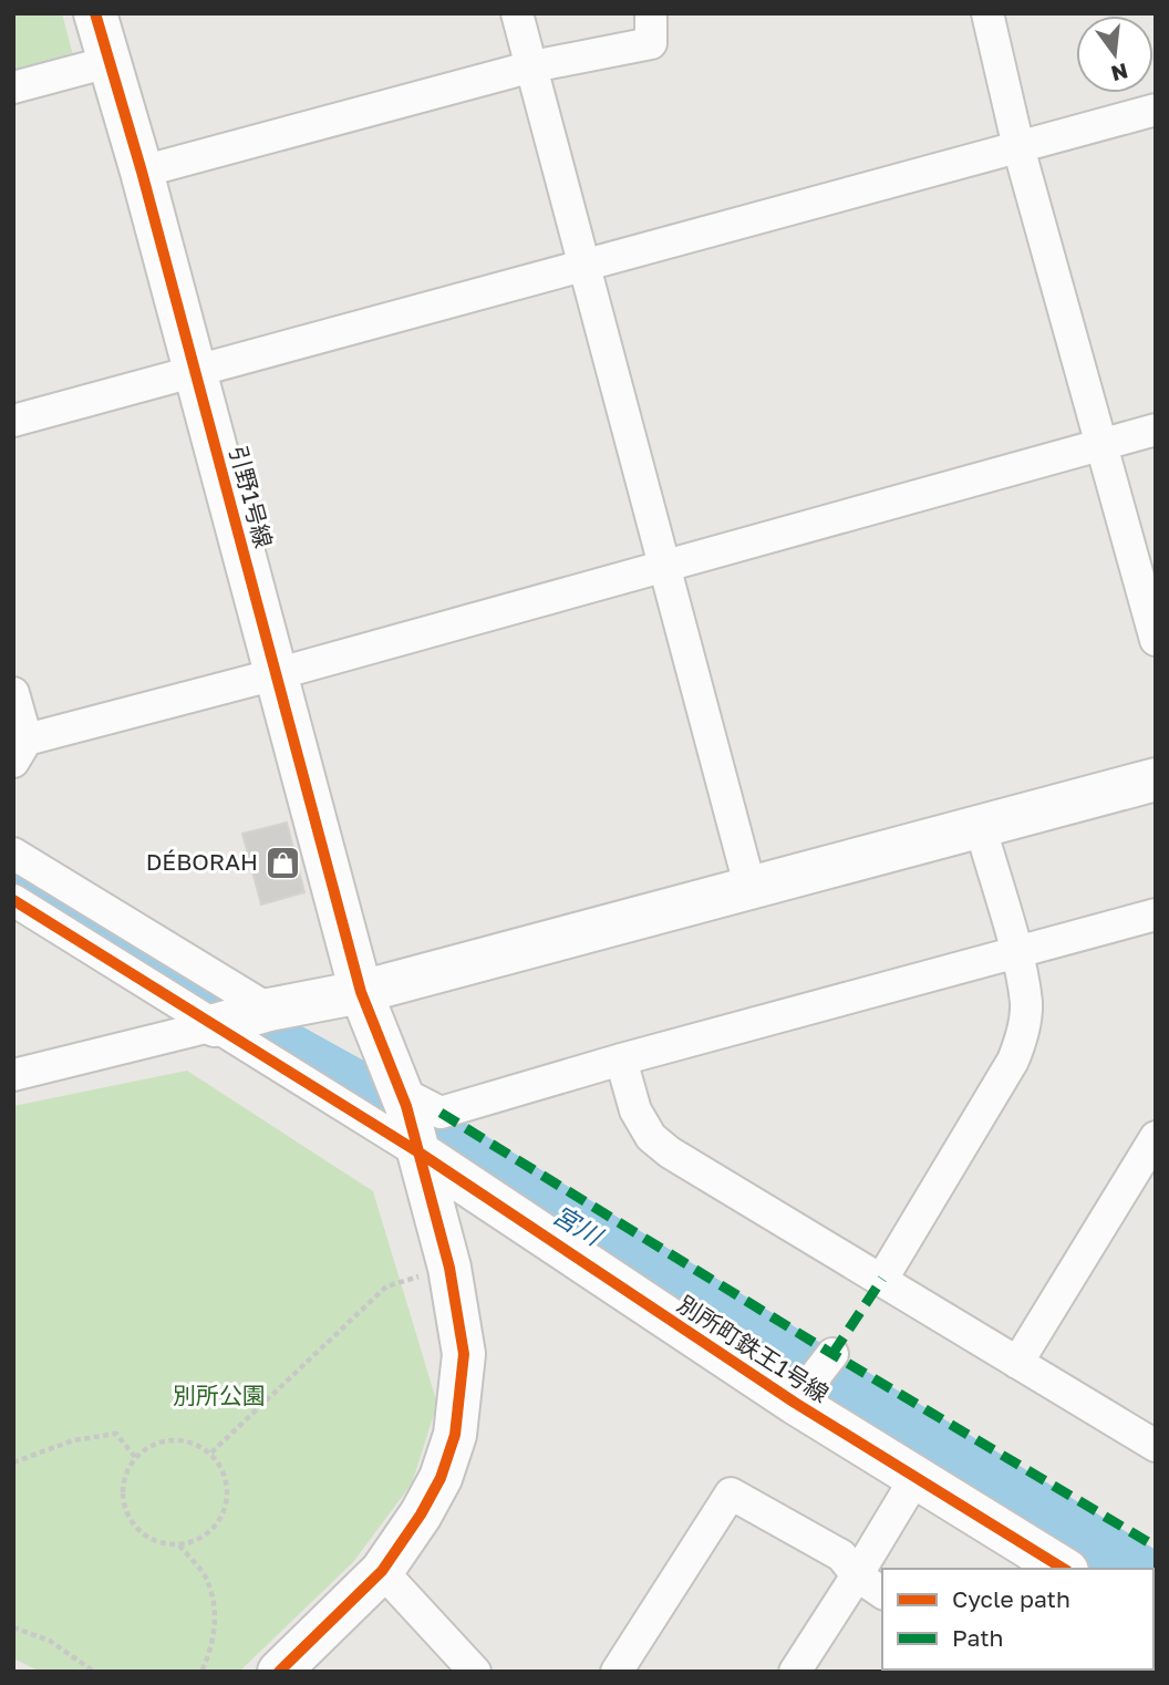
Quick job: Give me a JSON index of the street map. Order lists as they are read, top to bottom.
{
  "streets": {
    "street": ["引野1号線", "別所町鉄王1号線"]
  },
  "crossings": [
    ["引野1号線", "別所町鉄王1号線"]
  ],
  "water": ["宮川"],
  "parks": ["別所公園"],
  "places": {
    "shop": ["DÉBORAH"]
  },
  "legend": ["Cycle path", "Path"],
  "north": "bottom"
}
